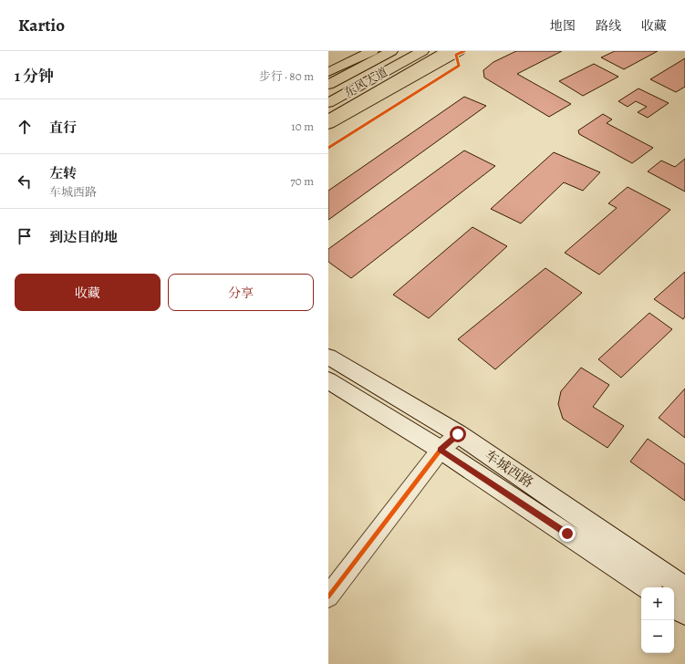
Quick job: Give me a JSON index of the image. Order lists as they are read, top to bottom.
{
  "streets": {
    "main road": ["东风大道", "车城西路"]
  },
  "page": {
    "header": "Kartio",
    "nav": ["地图", "路线", "收藏"],
    "heading": ["1 分钟", "步行 · 80 m"],
    "list": [
      ["直行", "10 m"],
      ["左转", "车城西路", "70 m"],
      "到达目的地"
    ],
    "buttons": ["收藏", "分享"],
    "map_buttons": ["+", "−"]
  }
}
